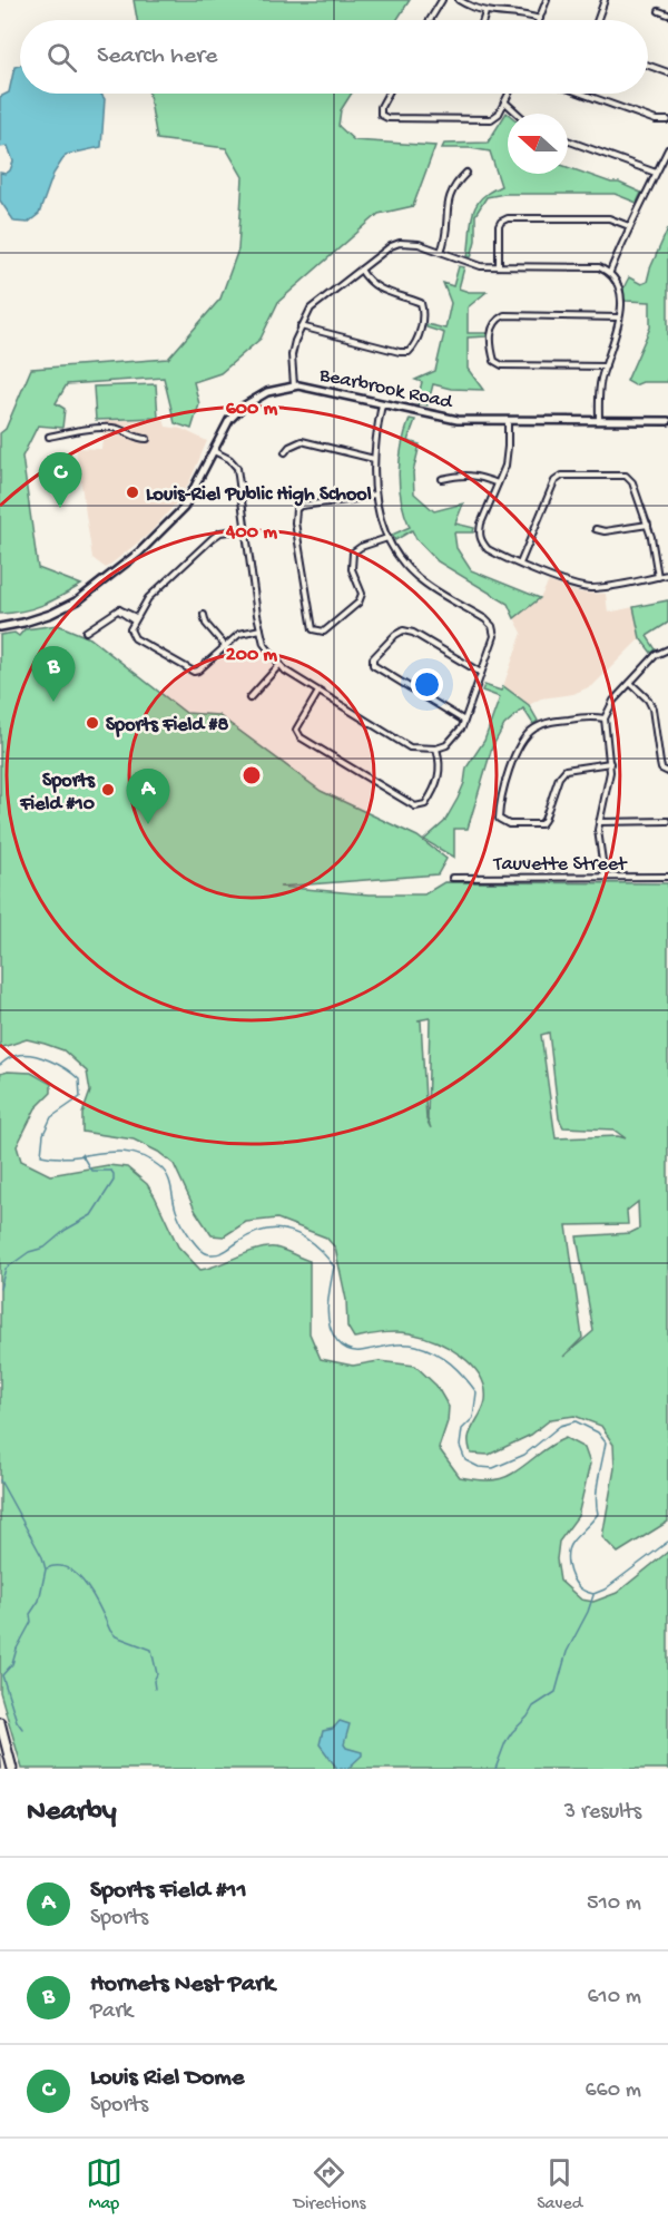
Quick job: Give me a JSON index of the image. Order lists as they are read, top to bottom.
{
  "streets": {
    "street": ["Bearbrook Road", "Tauvette Street"]
  },
  "places": ["Louis-Riel Public High School", "Sports Field #8", "Sports Field #10"],
  "north": "left",
  "page": {
    "search": "Search here",
    "pins": ["C", "B", "A"],
    "heading": ["Nearby", "3 results"],
    "list": [
      {
        "mark": "A",
        "name": "Sports Field #11",
        "note": "Sports",
        "value": "510 m"
      },
      {
        "mark": "B",
        "name": "Hornets Nest Park",
        "note": "Park",
        "value": "610 m"
      },
      {
        "mark": "C",
        "name": "Louis Riel Dome",
        "note": "Sports",
        "value": "660 m"
      }
    ],
    "nav": ["Map", "Directions", "Saved"]
  },
  "rings": ["600 m", "400 m", "200 m"]
}
